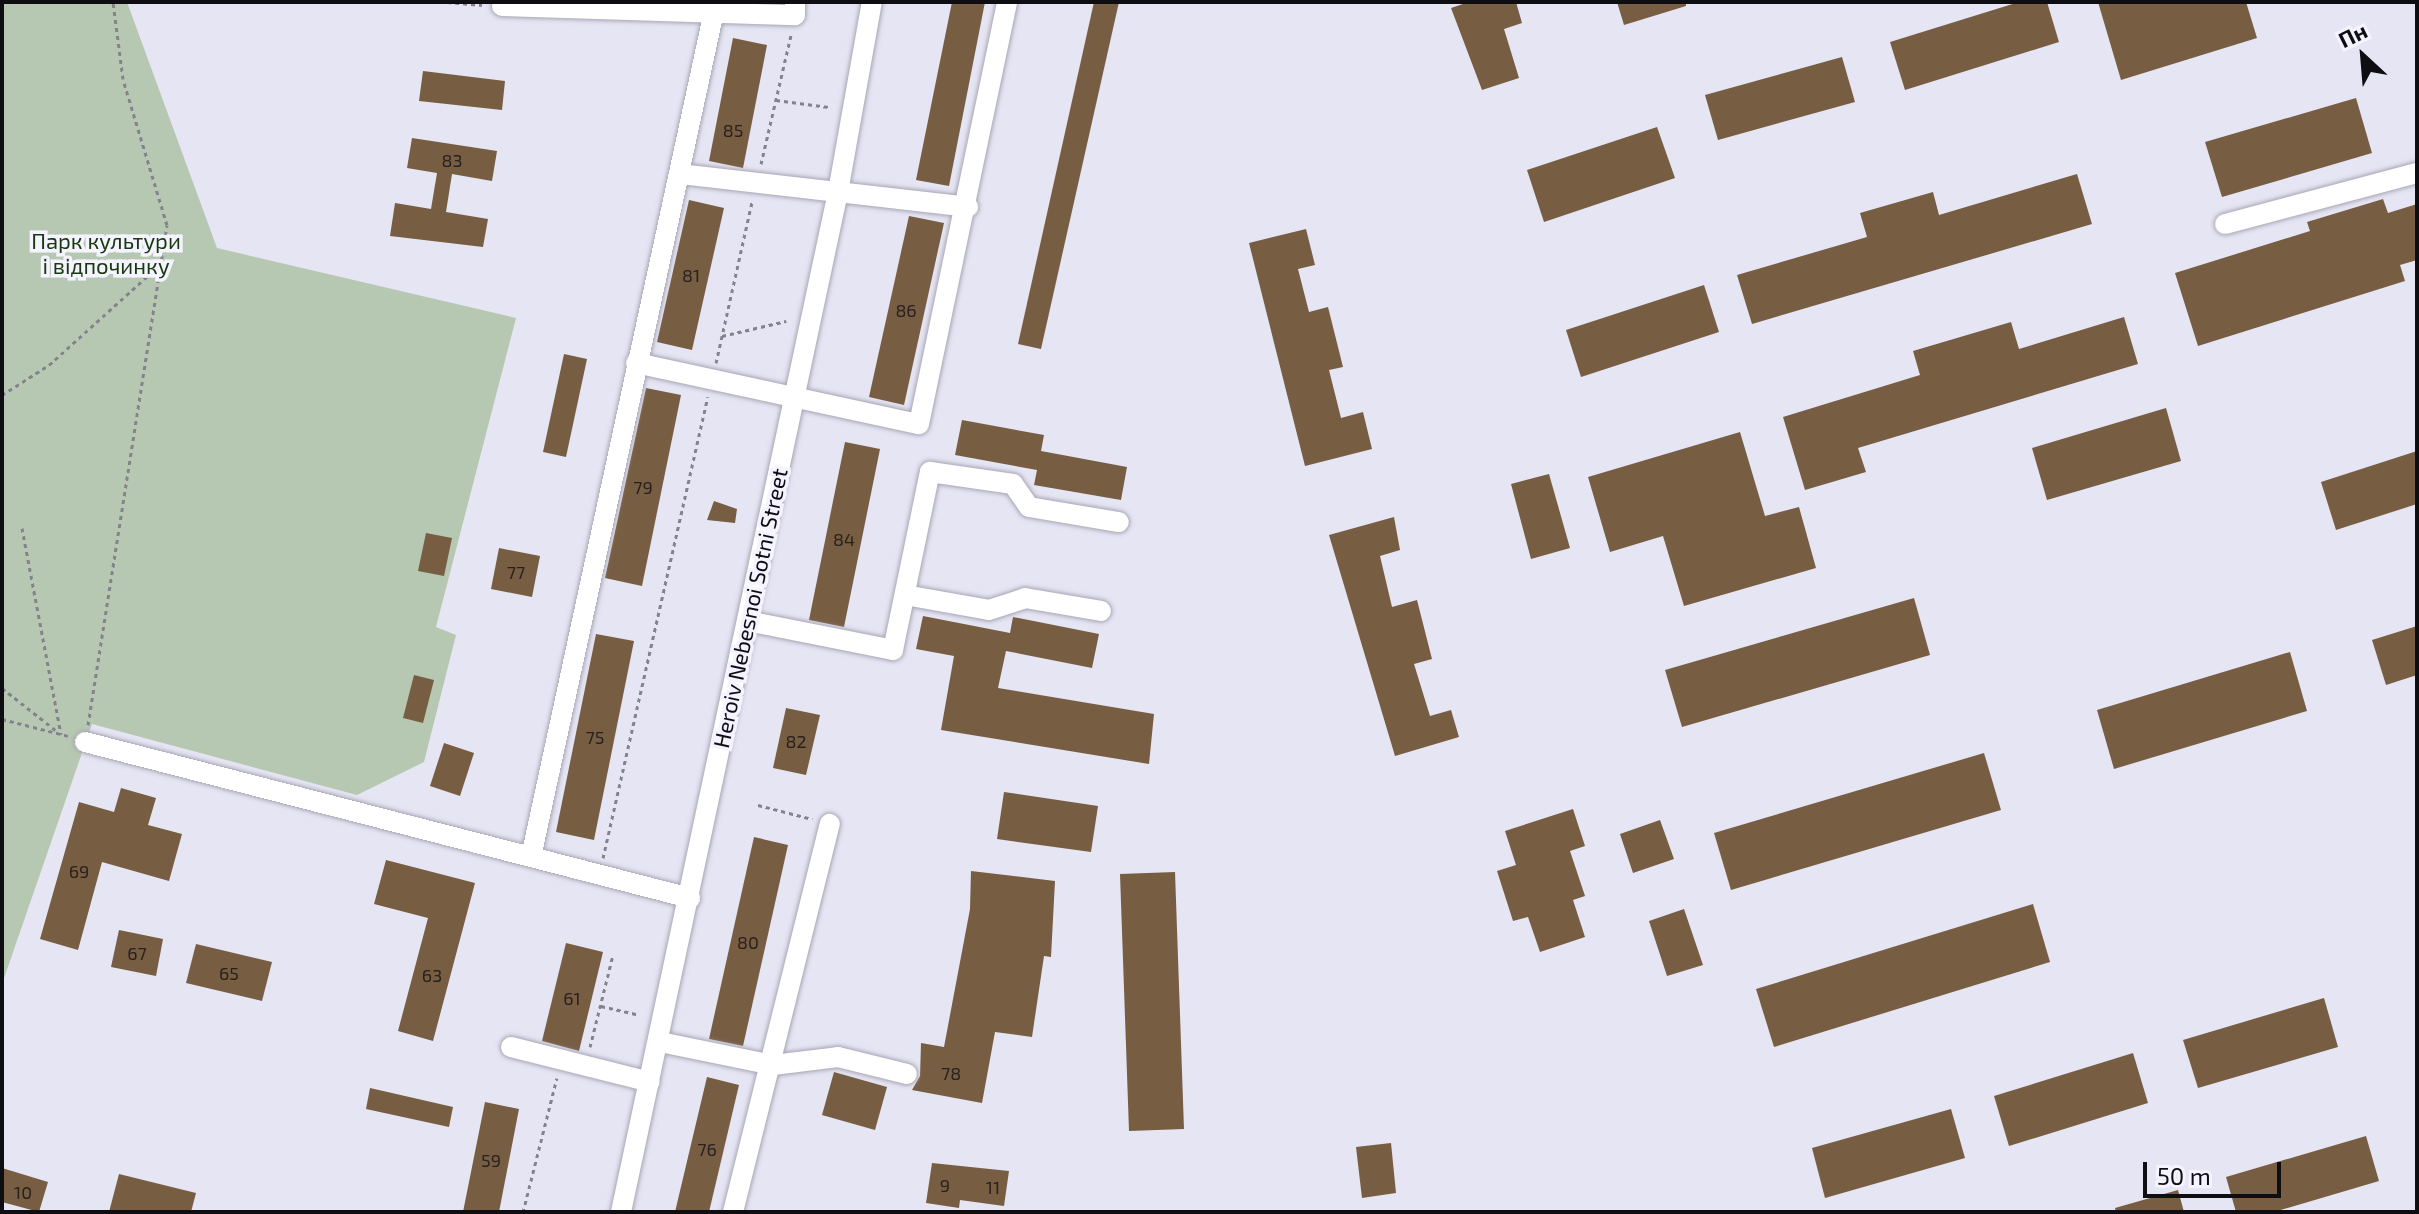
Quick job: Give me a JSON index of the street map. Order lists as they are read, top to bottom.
{
  "streets": {
    "street": ["Heroiv Nebesnoi Sotni Street"]
  },
  "parks": ["Парк культури і відпочинку"],
  "house_numbers": [
    "85",
    "83",
    "81",
    "86",
    "79",
    "84",
    "77",
    "75",
    "82",
    "69",
    "80",
    "67",
    "65",
    "63",
    "61",
    "78",
    "76",
    "59",
    "9",
    "11",
    "10"
  ],
  "scale_bar": "50 m",
  "north": "top left"
}
